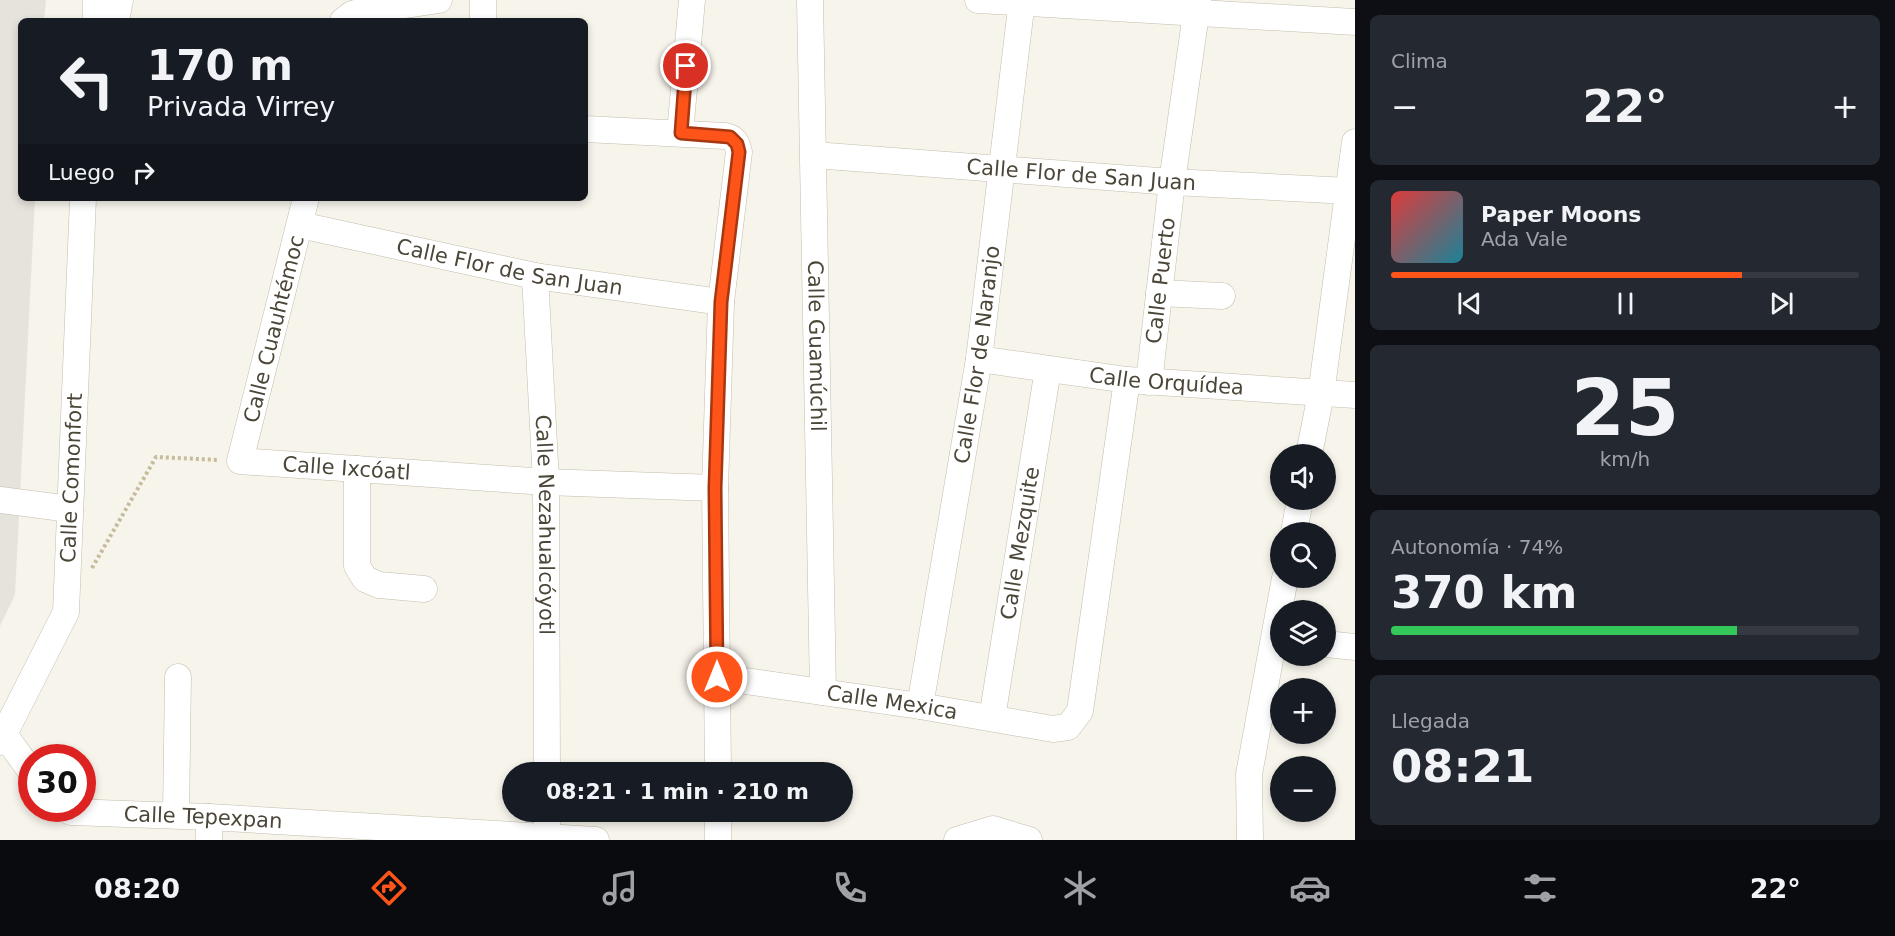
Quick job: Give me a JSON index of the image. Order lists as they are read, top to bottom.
{
  "streets": {
    "street": [
      "Calle Flor de San Juan",
      "Calle Puerto",
      "Calle Cuauhtémoc",
      "Calle Guamúchil",
      "Calle Flor de Naranjo",
      "Calle Orquídea",
      "Calle Ixcóatl",
      "Calle Comonfort",
      "Calle Nezahualcóyotl",
      "Calle Mezquite",
      "Calle Mexica",
      "Calle Tepexpan"
    ]
  },
  "crossings": [
    ["Calle Flor de San Juan", "Calle Puerto"],
    ["Calle Flor de San Juan", "Calle Cuauhtémoc"],
    ["Calle Flor de San Juan", "Calle Guamúchil"],
    ["Calle Flor de San Juan", "Calle Flor de Naranjo"],
    ["Calle Flor de San Juan", "Calle Nezahualcóyotl"],
    ["Calle Puerto", "Calle Orquídea"],
    ["Calle Puerto", "Calle Mexica"],
    ["Calle Cuauhtémoc", "Calle Ixcóatl"],
    ["Calle Guamúchil", "Calle Mexica"],
    ["Calle Flor de Naranjo", "Calle Orquídea"],
    ["Calle Flor de Naranjo", "Calle Mexica"],
    ["Calle Orquídea", "Calle Mezquite"],
    ["Calle Ixcóatl", "Calle Nezahualcóyotl"],
    ["Calle Mezquite", "Calle Mexica"]
  ],
  "page": {
    "tile": [
      "Clima",
      ["25", "km/h"],
      ["Autonomía · 74%", "370 km"],
      ["Llegada", "08:21"]
    ],
    "turn": ["170 m", "Privada Virrey"],
    "heat": ["−", "22°", "+"],
    "then": "Luego",
    "song": ["Paper Moons", "Ada Vale"],
    "map_buttons": ["+", "−"],
    "limit": "30",
    "trip": "08:21 · 1 min · 210 m",
    "tabs": ["08:20", "22°"]
  }
}
